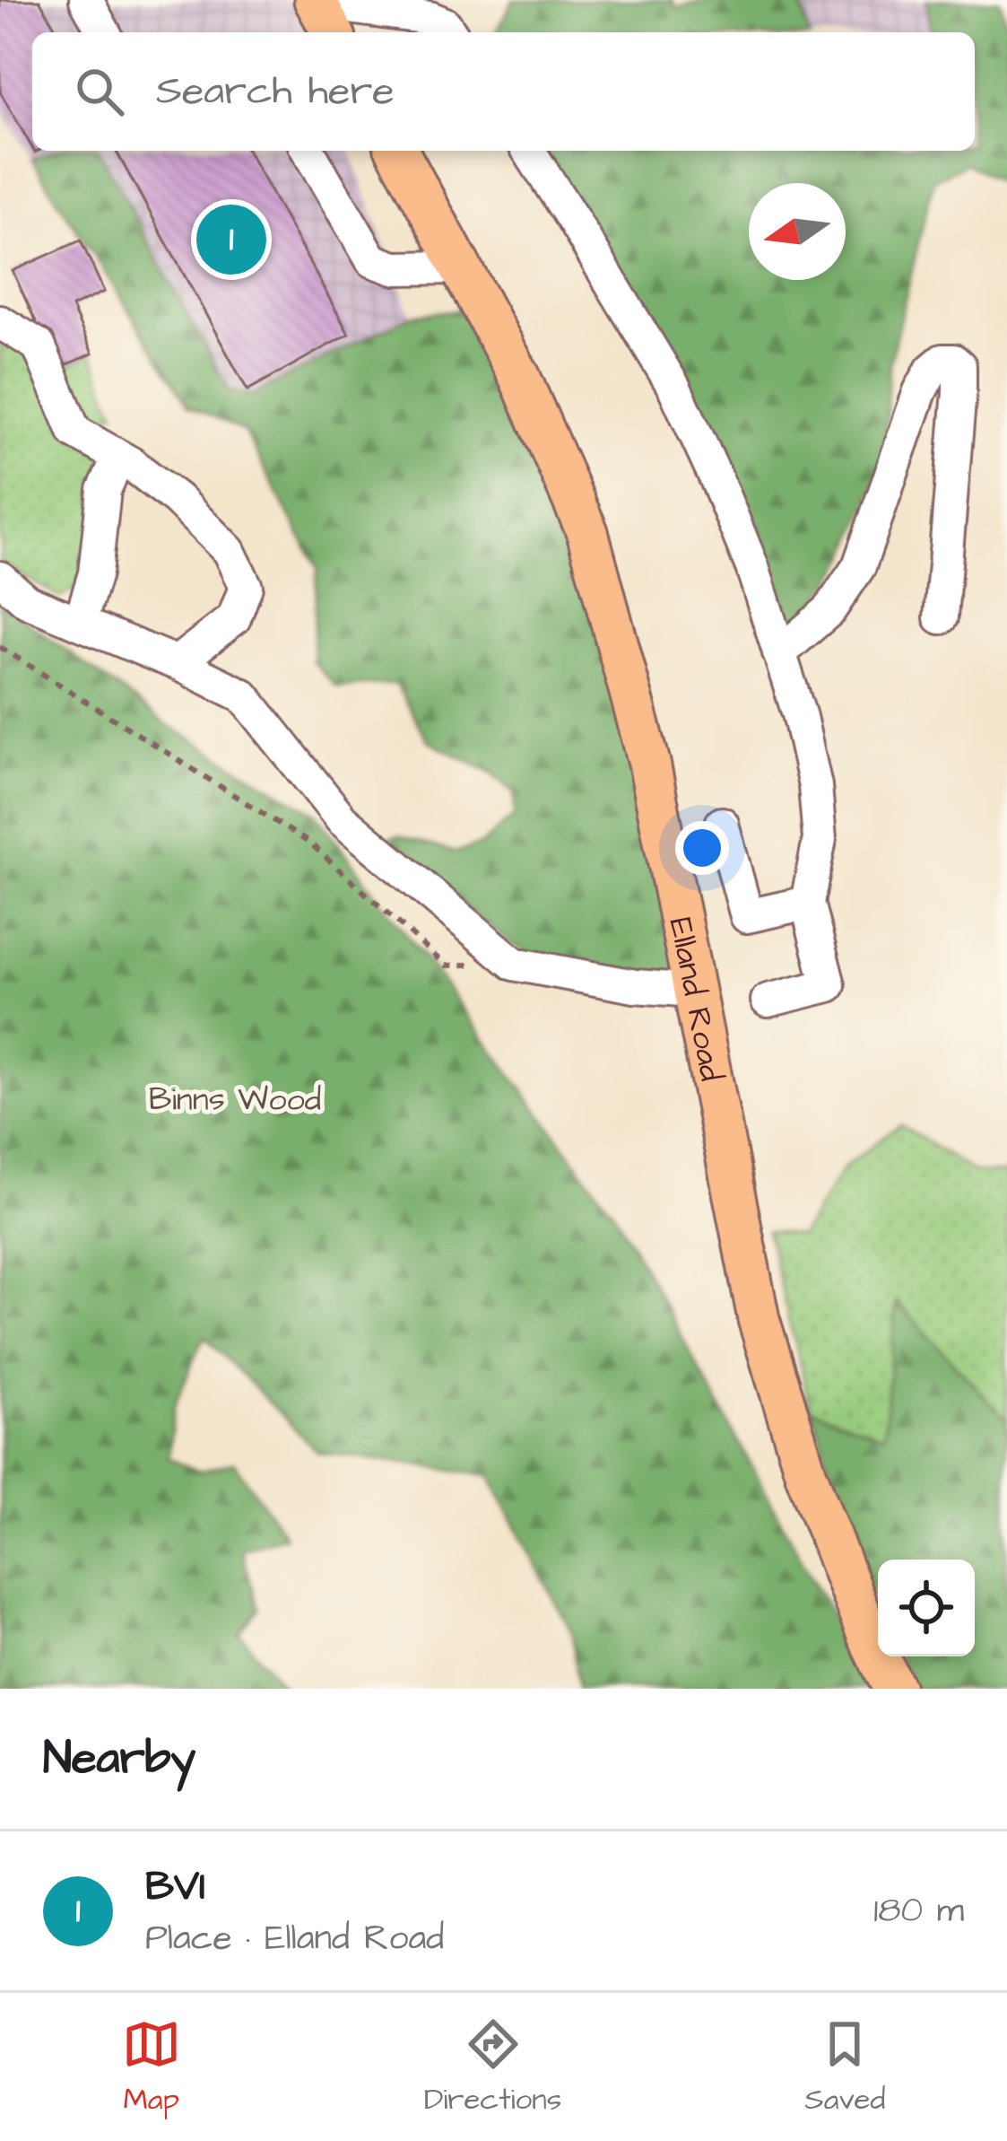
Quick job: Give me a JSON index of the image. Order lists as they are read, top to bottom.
{
  "streets": {
    "main road": ["Elland Road"]
  },
  "parks": ["Binns Wood"],
  "north": "left",
  "page": {
    "search": "Search here",
    "pins": "1",
    "heading": "Nearby",
    "list": [
      {
        "mark": "1",
        "name": "BVI",
        "note": "Place · Elland Road",
        "value": "180 m"
      }
    ],
    "nav": ["Map", "Directions", "Saved"]
  }
}
